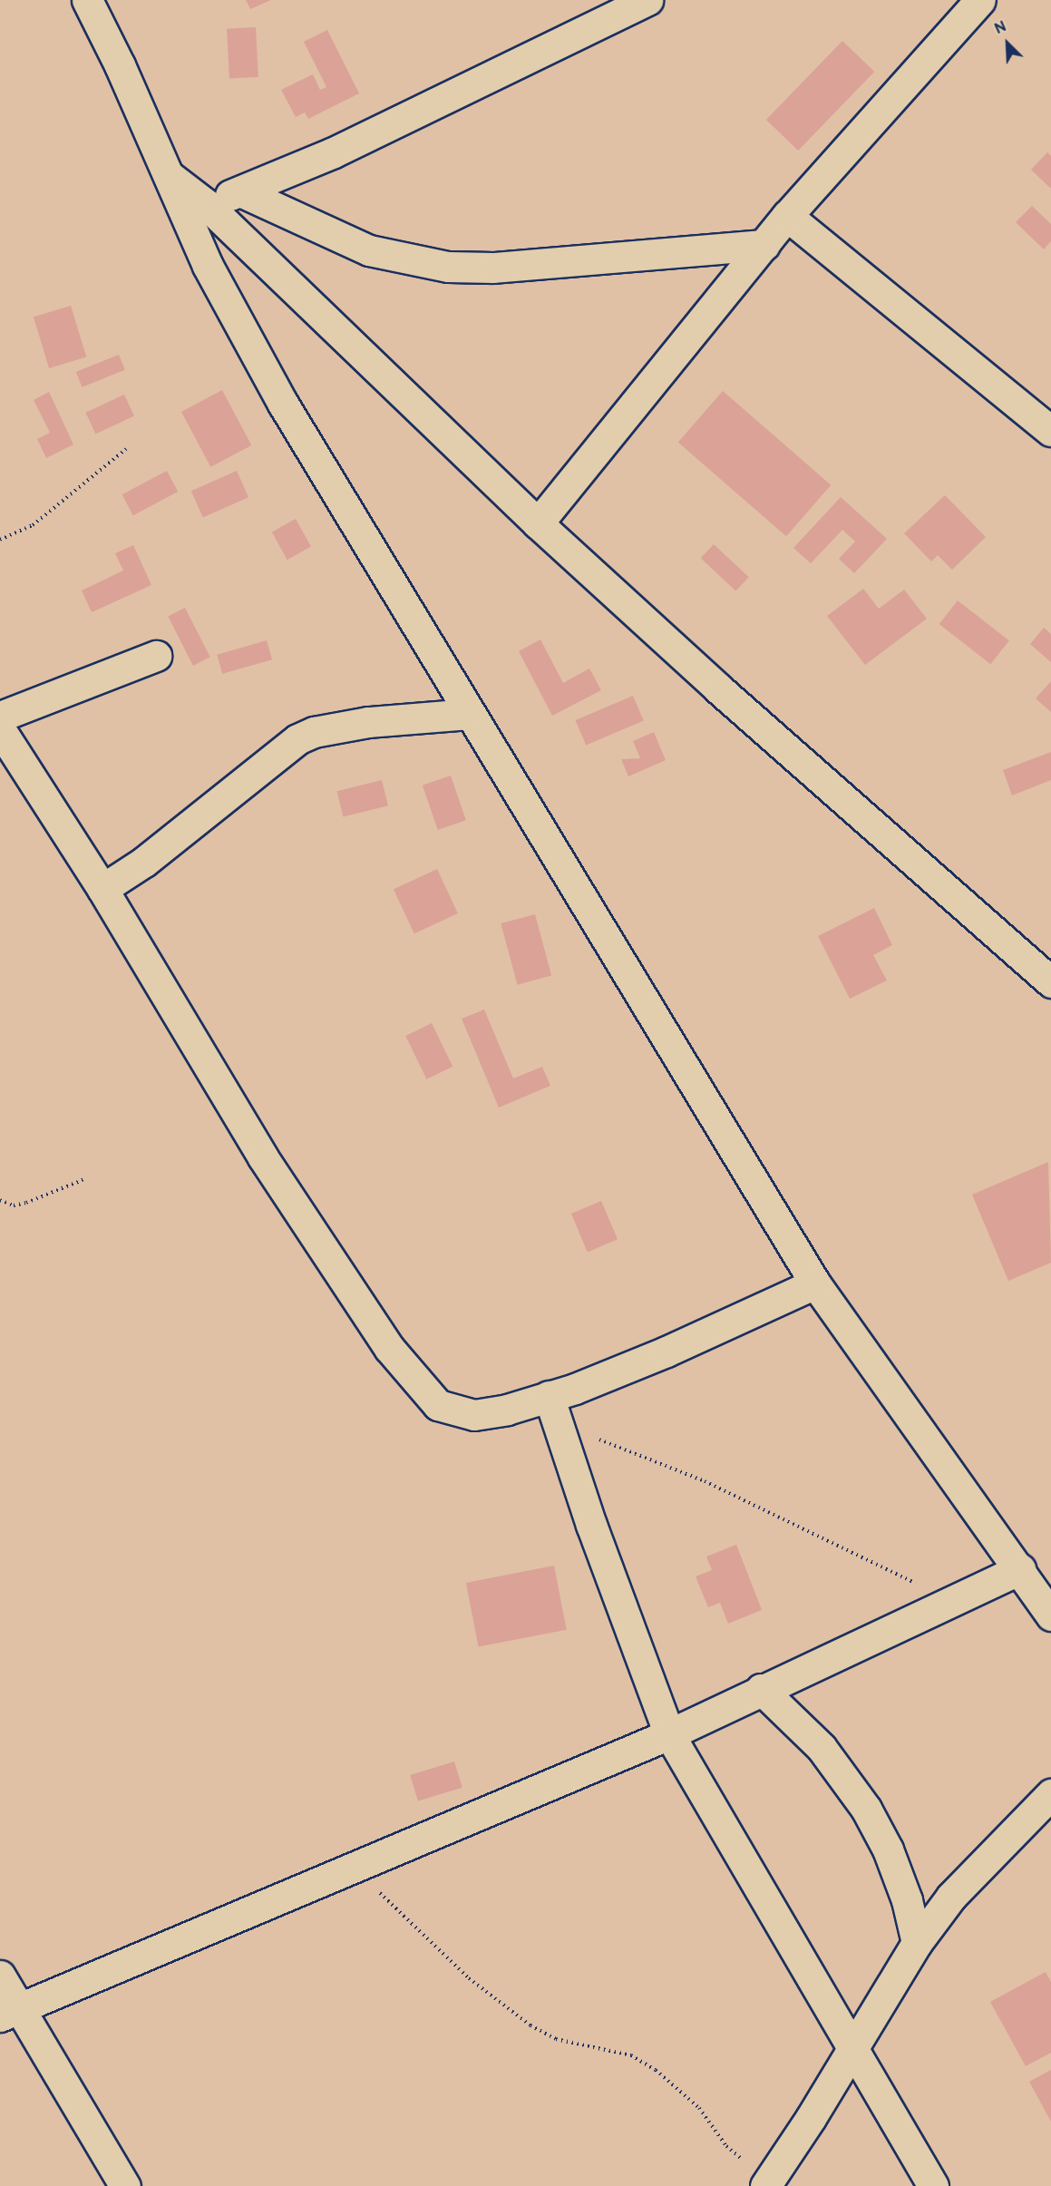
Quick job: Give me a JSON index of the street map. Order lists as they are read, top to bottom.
{
  "north": "top left"
}
